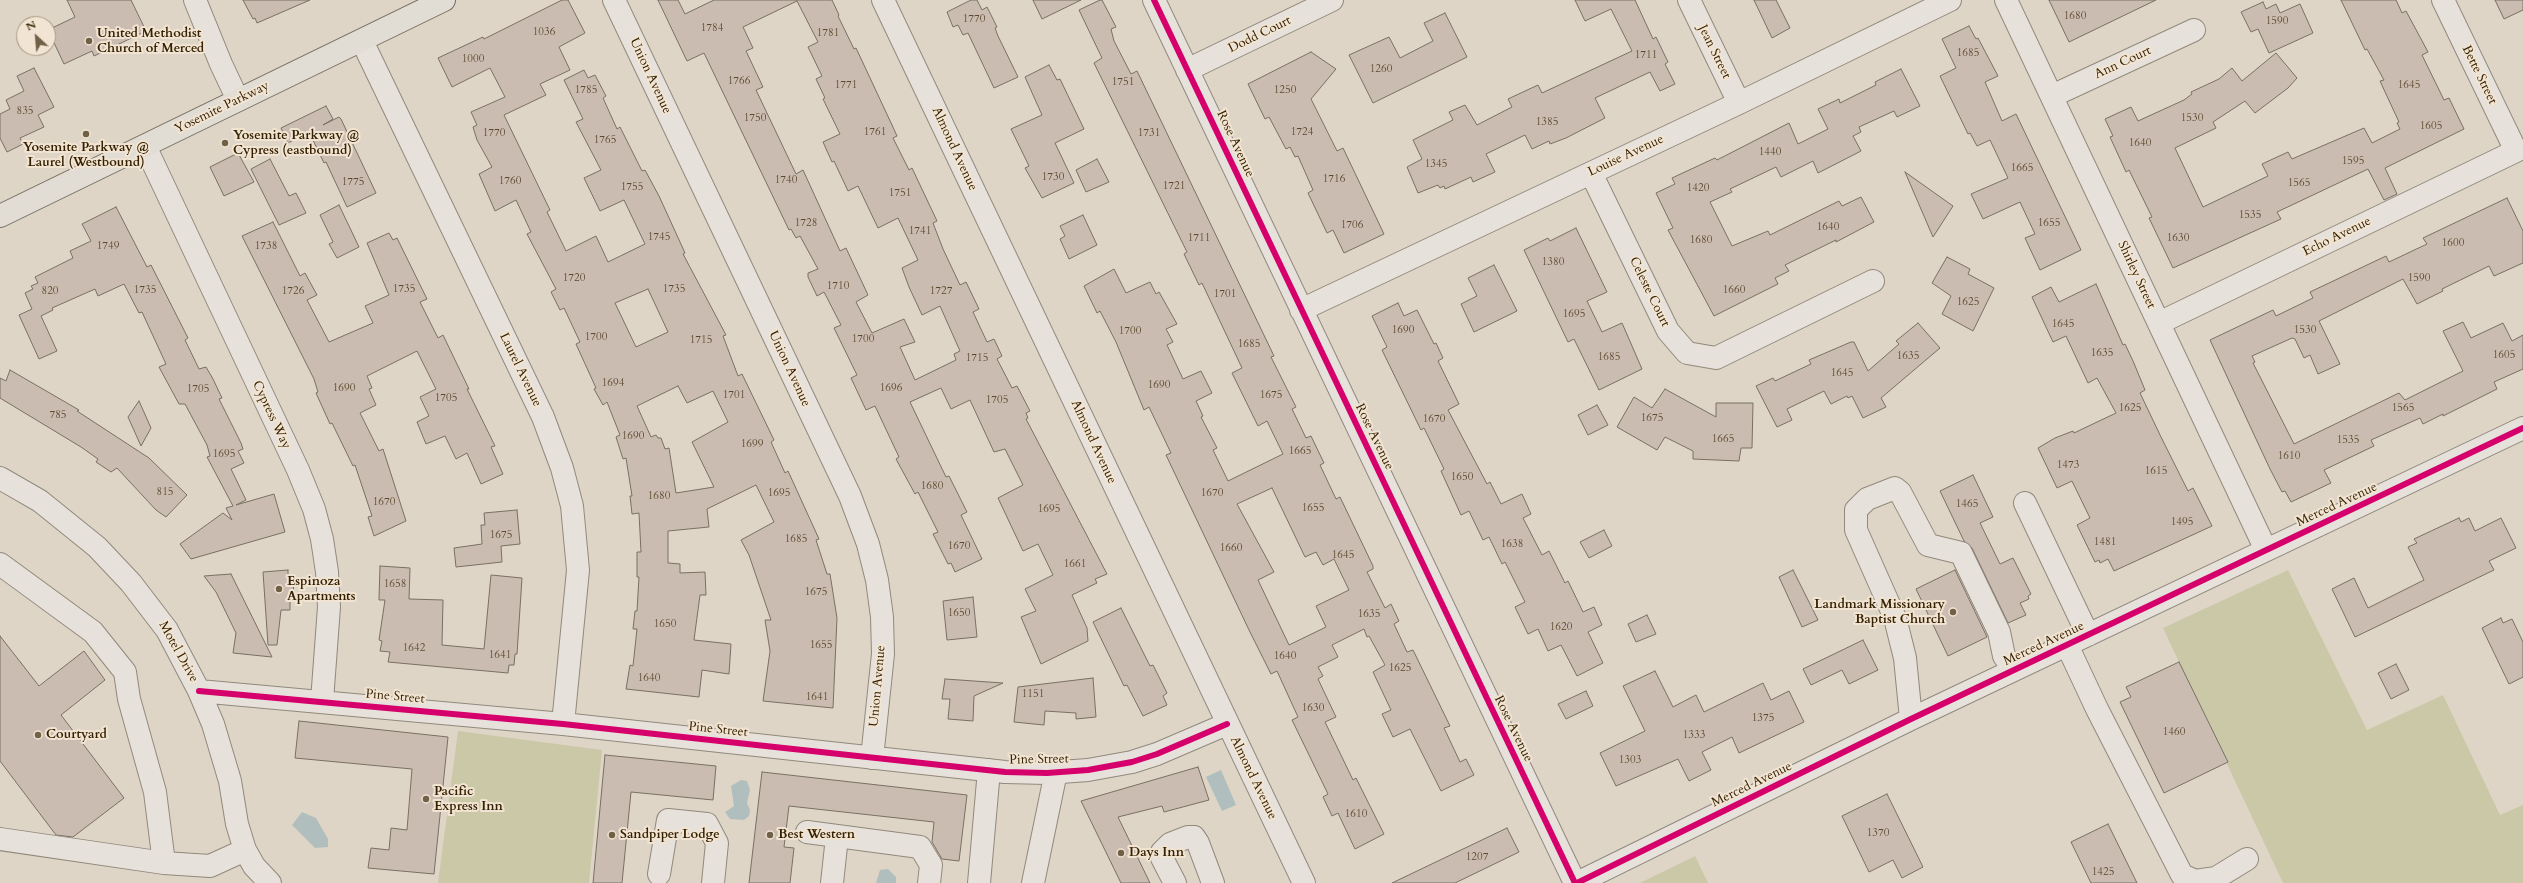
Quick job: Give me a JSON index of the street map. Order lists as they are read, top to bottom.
{
  "streets": {
    "main road": ["Yosemite Parkway"],
    "street": [
      "Dodd Court",
      "Jean Street",
      "Ann Court",
      "Bette Street",
      "Union Avenue",
      "Rose Avenue",
      "Almond Avenue",
      "Louise Avenue",
      "Echo Avenue",
      "Shirley Street",
      "Celeste Court",
      "Laurel Avenue",
      "Cypress Way",
      "Merced Avenue",
      "Motel Drive",
      "Pine Street"
    ]
  },
  "crossings": [
    ["Dodd Court", "Rose Avenue"],
    ["Jean Street", "Louise Avenue"],
    ["Ann Court", "Shirley Street"],
    ["Bette Street", "Echo Avenue"],
    ["Union Avenue", "Pine Street"],
    ["Yosemite Parkway", "Laurel Avenue"],
    ["Yosemite Parkway", "Cypress Way"],
    ["Rose Avenue", "Louise Avenue"],
    ["Rose Avenue", "Merced Avenue"],
    ["Almond Avenue", "Pine Street"],
    ["Louise Avenue", "Celeste Court"],
    ["Echo Avenue", "Shirley Street"],
    ["Shirley Street", "Merced Avenue"],
    ["Laurel Avenue", "Pine Street"],
    ["Cypress Way", "Pine Street"],
    ["Motel Drive", "Pine Street"]
  ],
  "places": [
    "United Methodist Church of Merced",
    "Yosemite Parkway @ Laurel (Westbound)",
    "Yosemite Parkway @ Cypress (eastbound)",
    "Espinoza Apartments",
    "Landmark Missionary Baptist Church",
    "Courtyard",
    "Pacific Express Inn",
    "Sandpiper Lodge",
    "Best Western",
    "Days Inn"
  ],
  "house_numbers": [
    "1680",
    "1770",
    "1590",
    "1784",
    "1036",
    "1781",
    "1685",
    "1711",
    "1000",
    "1260",
    "1766",
    "1751",
    "1771",
    "1645",
    "1785",
    "1250",
    "835",
    "1750",
    "1530",
    "1385",
    "1605",
    "1761",
    "1724",
    "1770",
    "1731",
    "1765",
    "1640",
    "1440",
    "1595",
    "1345",
    "1665",
    "1730",
    "1716",
    "1740",
    "1760",
    "1775",
    "1565",
    "1721",
    "1755",
    "1420",
    "1751",
    "1535",
    "1728",
    "1655",
    "1706",
    "1640",
    "1741",
    "1745",
    "1711",
    "1630",
    "1680",
    "1600",
    "1749",
    "1738",
    "1380",
    "1720",
    "1590",
    "1710",
    "1735",
    "1735",
    "1735",
    "1660",
    "820",
    "1726",
    "1727",
    "1701",
    "1625",
    "1695",
    "1645",
    "1690",
    "1530",
    "1700",
    "1700",
    "1700",
    "1715",
    "1685",
    "1635",
    "1605",
    "1635",
    "1685",
    "1715",
    "1645",
    "1694",
    "1690",
    "1690",
    "1696",
    "1705",
    "1701",
    "1675",
    "1705",
    "1705",
    "1625",
    "1565",
    "785",
    "1675",
    "1670",
    "1690",
    "1665",
    "1535",
    "1699",
    "1665",
    "1695",
    "1610",
    "1473",
    "1615",
    "1650",
    "1680",
    "815",
    "1695",
    "1670",
    "1680",
    "1670",
    "1465",
    "1655",
    "1695",
    "1495",
    "1675",
    "1685",
    "1481",
    "1638",
    "1670",
    "1660",
    "1645",
    "1661",
    "1658",
    "1675",
    "1650",
    "1635",
    "1650",
    "1620",
    "1655",
    "1642",
    "1641",
    "1640",
    "1625",
    "1640",
    "1151",
    "1641",
    "1630",
    "1375",
    "1460",
    "1333",
    "1303",
    "1610",
    "1370",
    "1207",
    "1425"
  ],
  "north": "top left"
}
